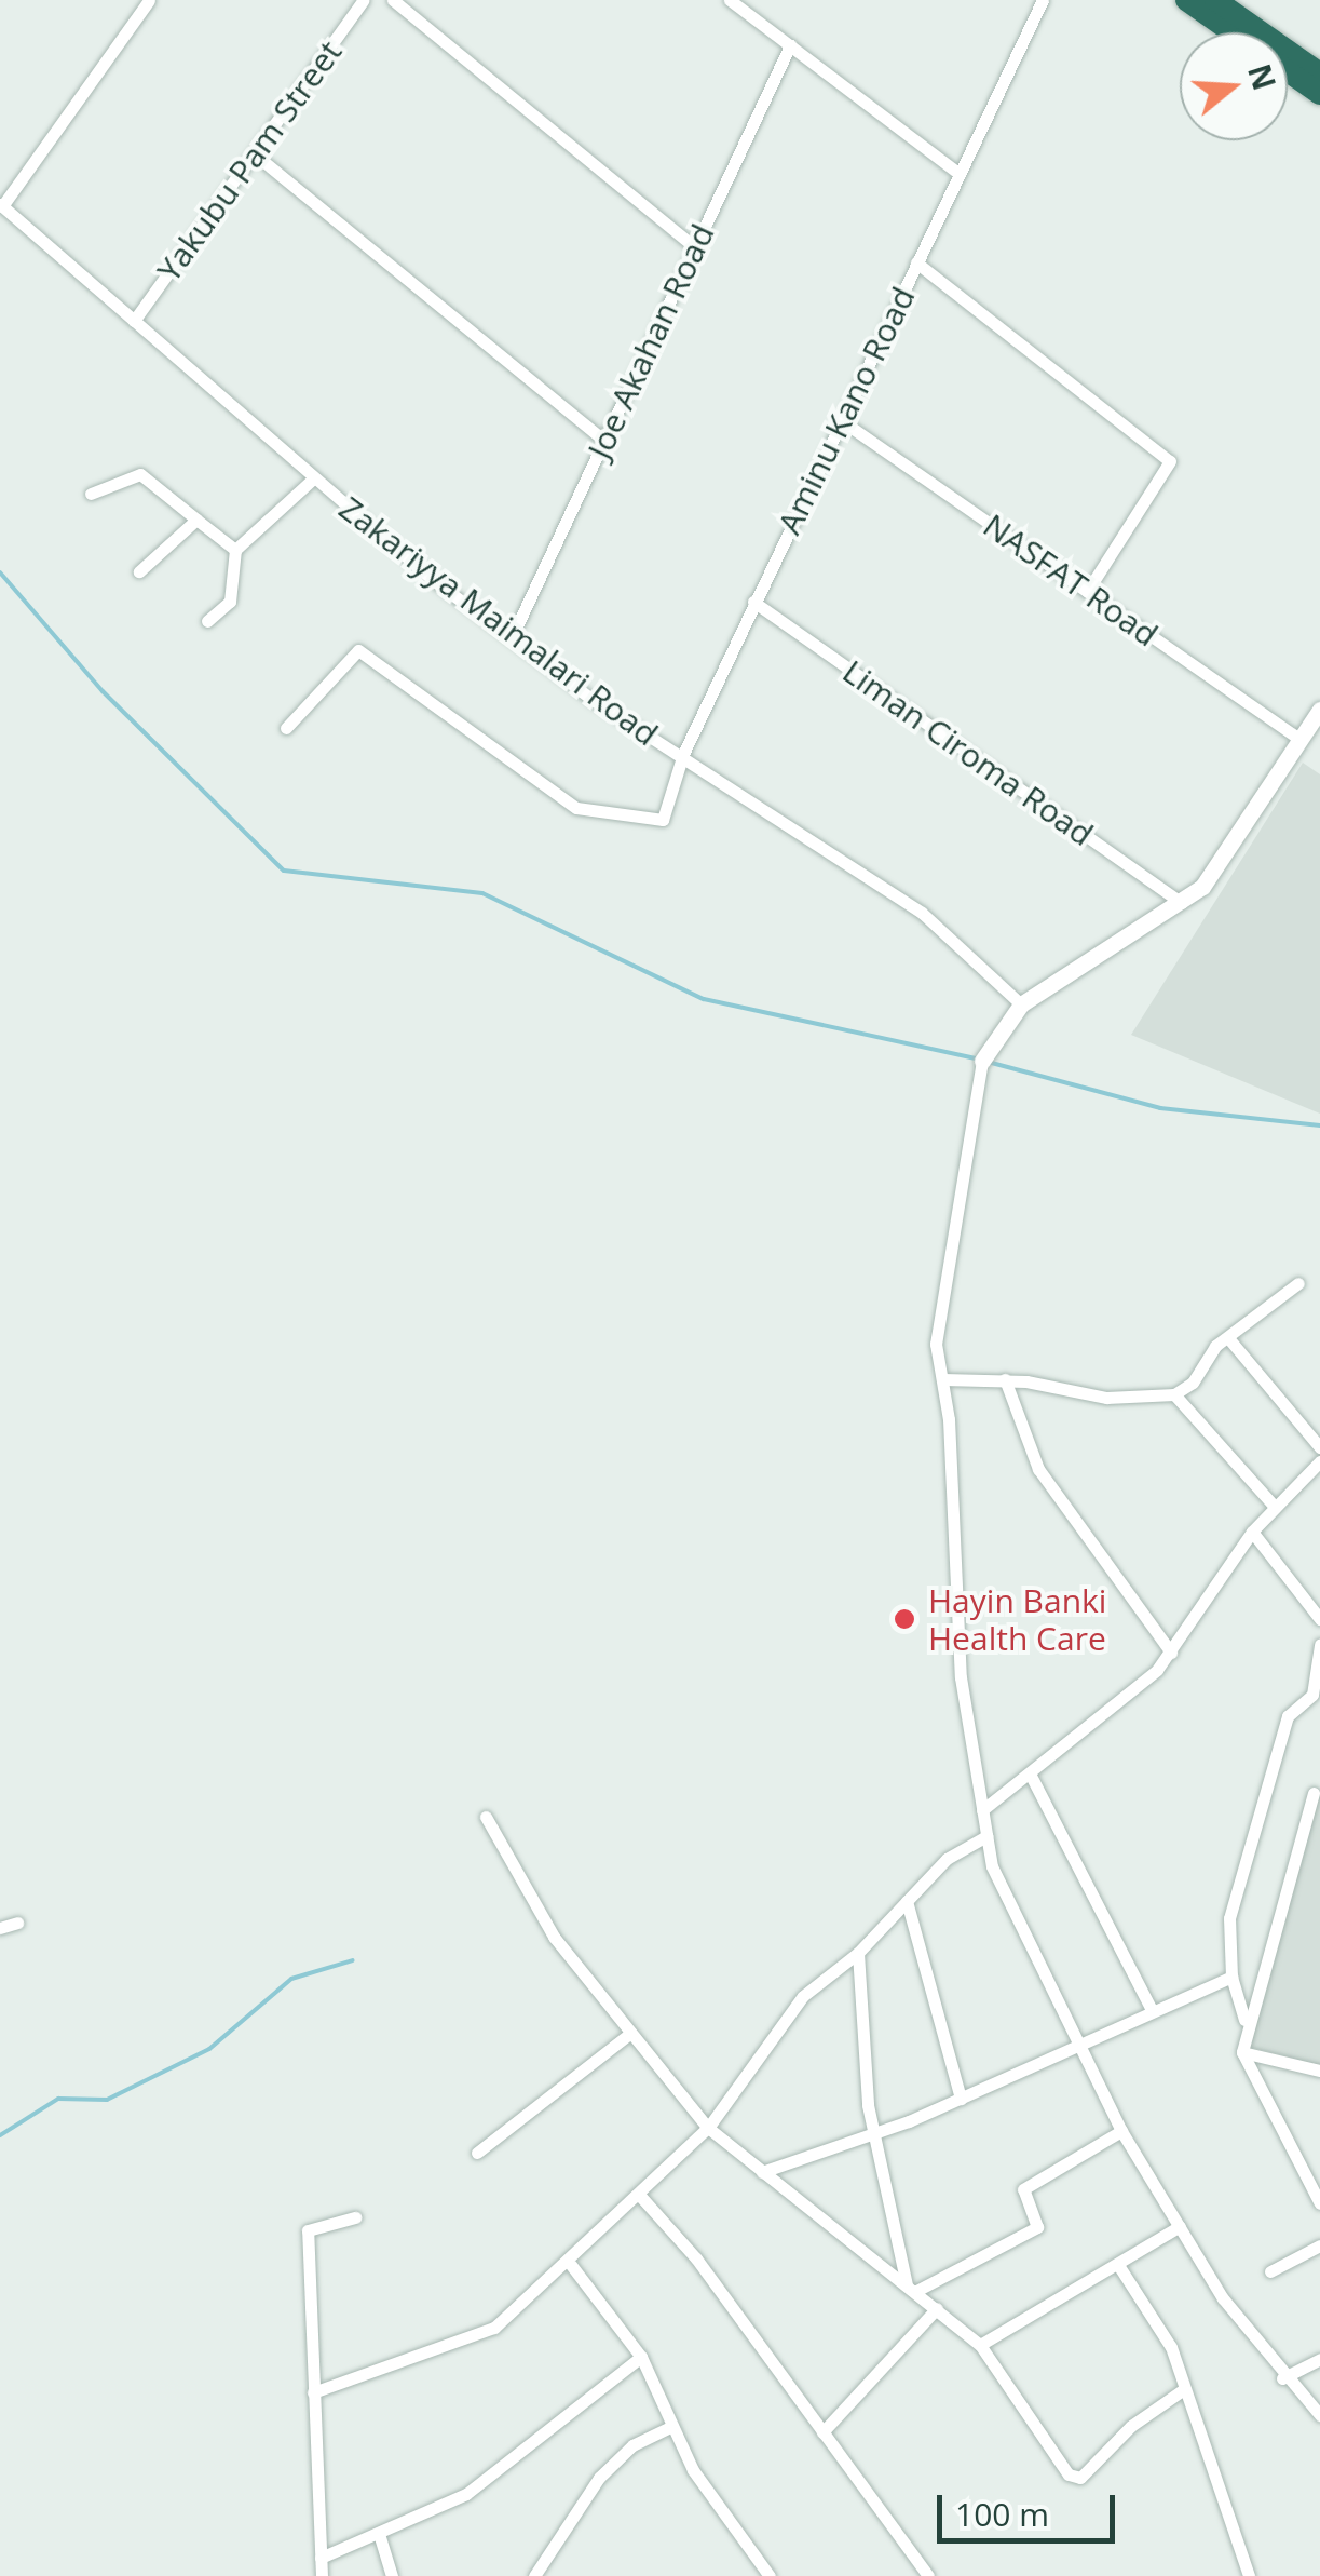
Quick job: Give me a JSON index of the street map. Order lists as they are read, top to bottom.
{
  "streets": {
    "street": [
      "Yakubu Pam Street",
      "Joe Akahan Road",
      "Aminu Kano Road",
      "NASFAT Road",
      "Zakariyya Maimalari Road",
      "Liman Ciroma Road"
    ]
  },
  "crossings": [
    ["Yakubu Pam Street", "Zakariyya Maimalari Road"],
    ["Joe Akahan Road", "Zakariyya Maimalari Road"],
    ["Aminu Kano Road", "NASFAT Road"],
    ["Aminu Kano Road", "Zakariyya Maimalari Road"],
    ["Aminu Kano Road", "Liman Ciroma Road"]
  ],
  "places": ["Hayin Banki Health Care"],
  "scale_bar": "100 m",
  "north": "right"
}
